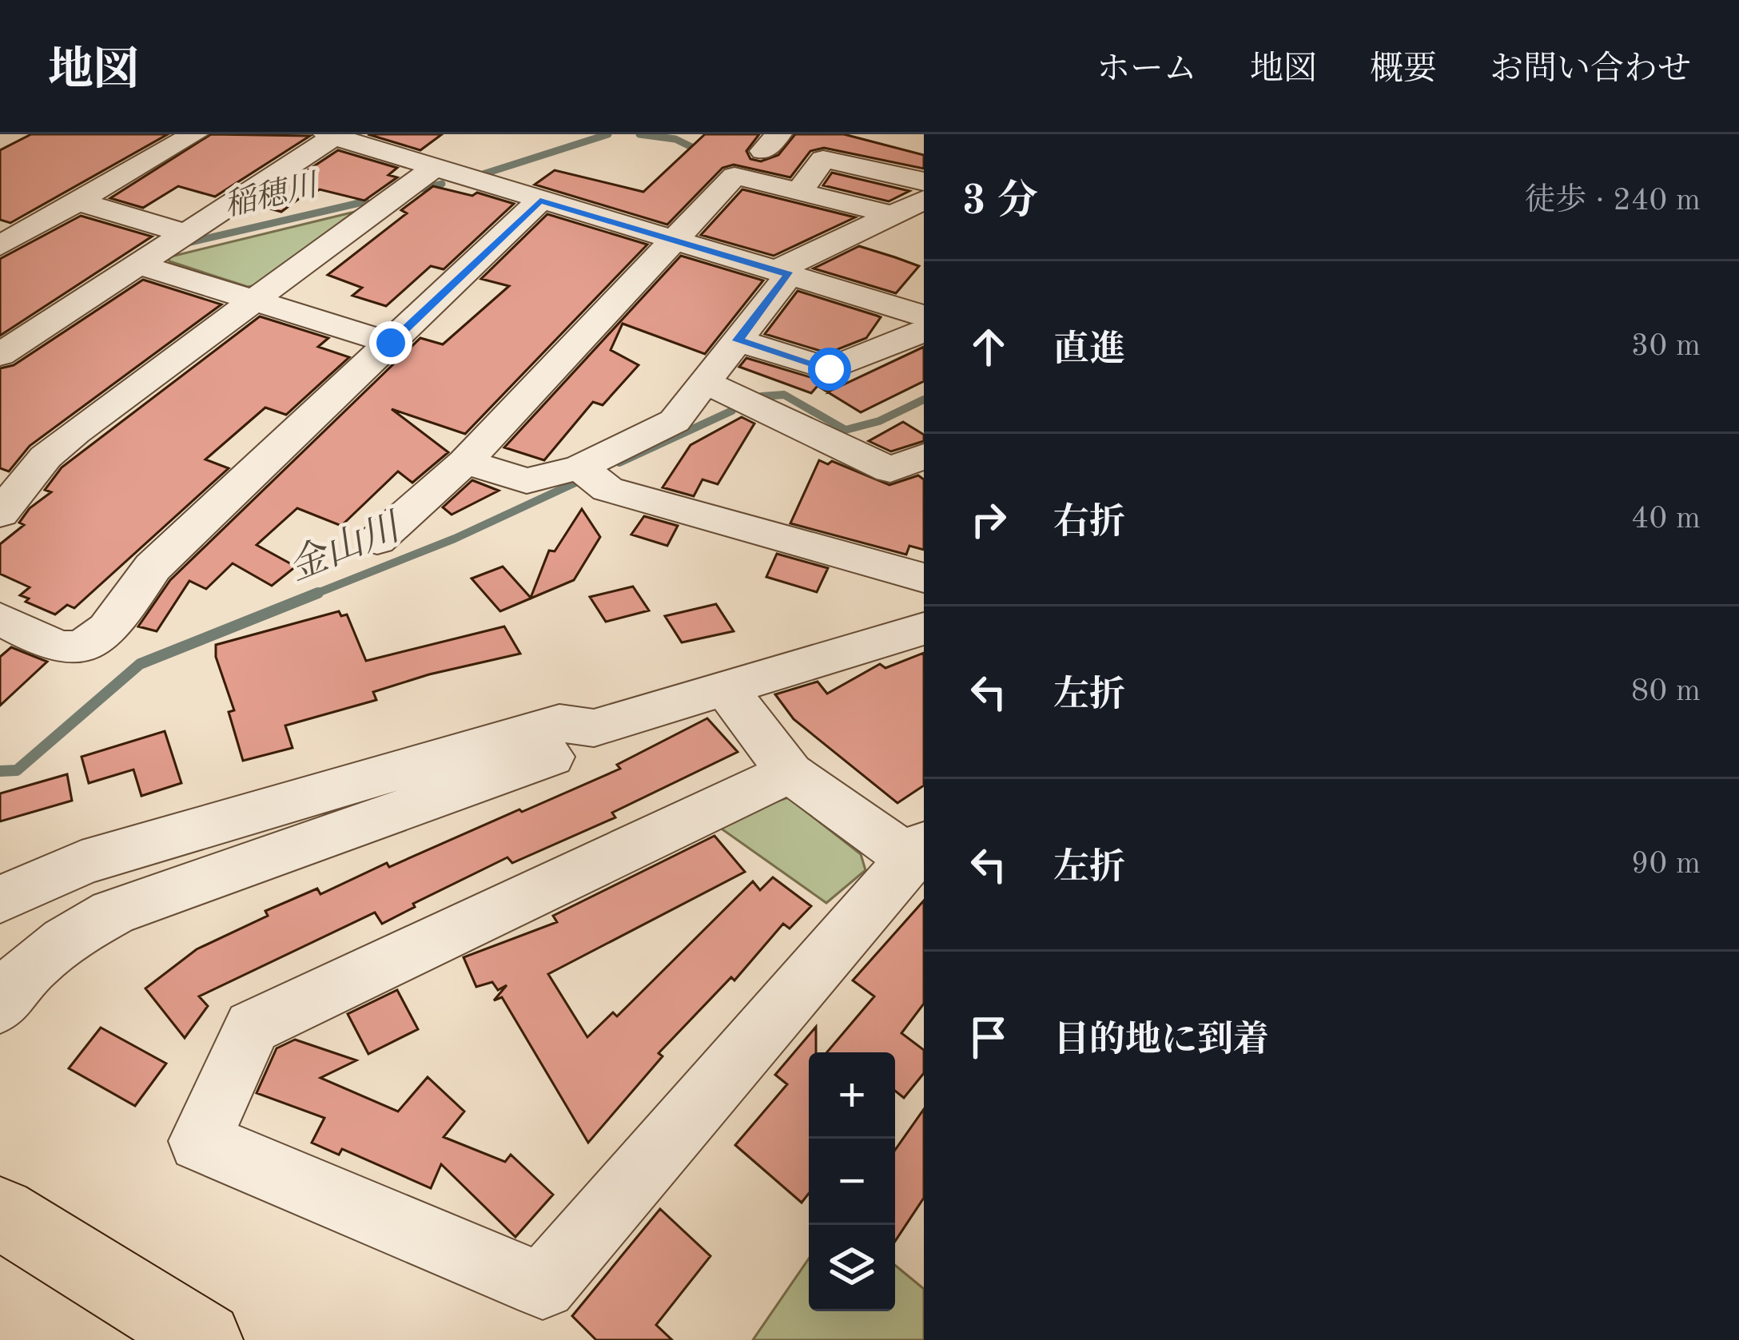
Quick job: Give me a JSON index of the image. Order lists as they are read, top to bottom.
{
  "water": ["稲穂川", "金山川"],
  "page": {
    "header": "地図",
    "nav": [
      "ホーム",
      "地図",
      "概要",
      "お問い合わせ"
    ],
    "heading": ["3 分", "徒歩 · 240 m"],
    "list": [
      ["直進", "30 m"],
      ["右折", "40 m"],
      ["左折", "80 m"],
      ["左折", "90 m"],
      "目的地に到着"
    ],
    "map_buttons": ["+", "−"]
  }
}
